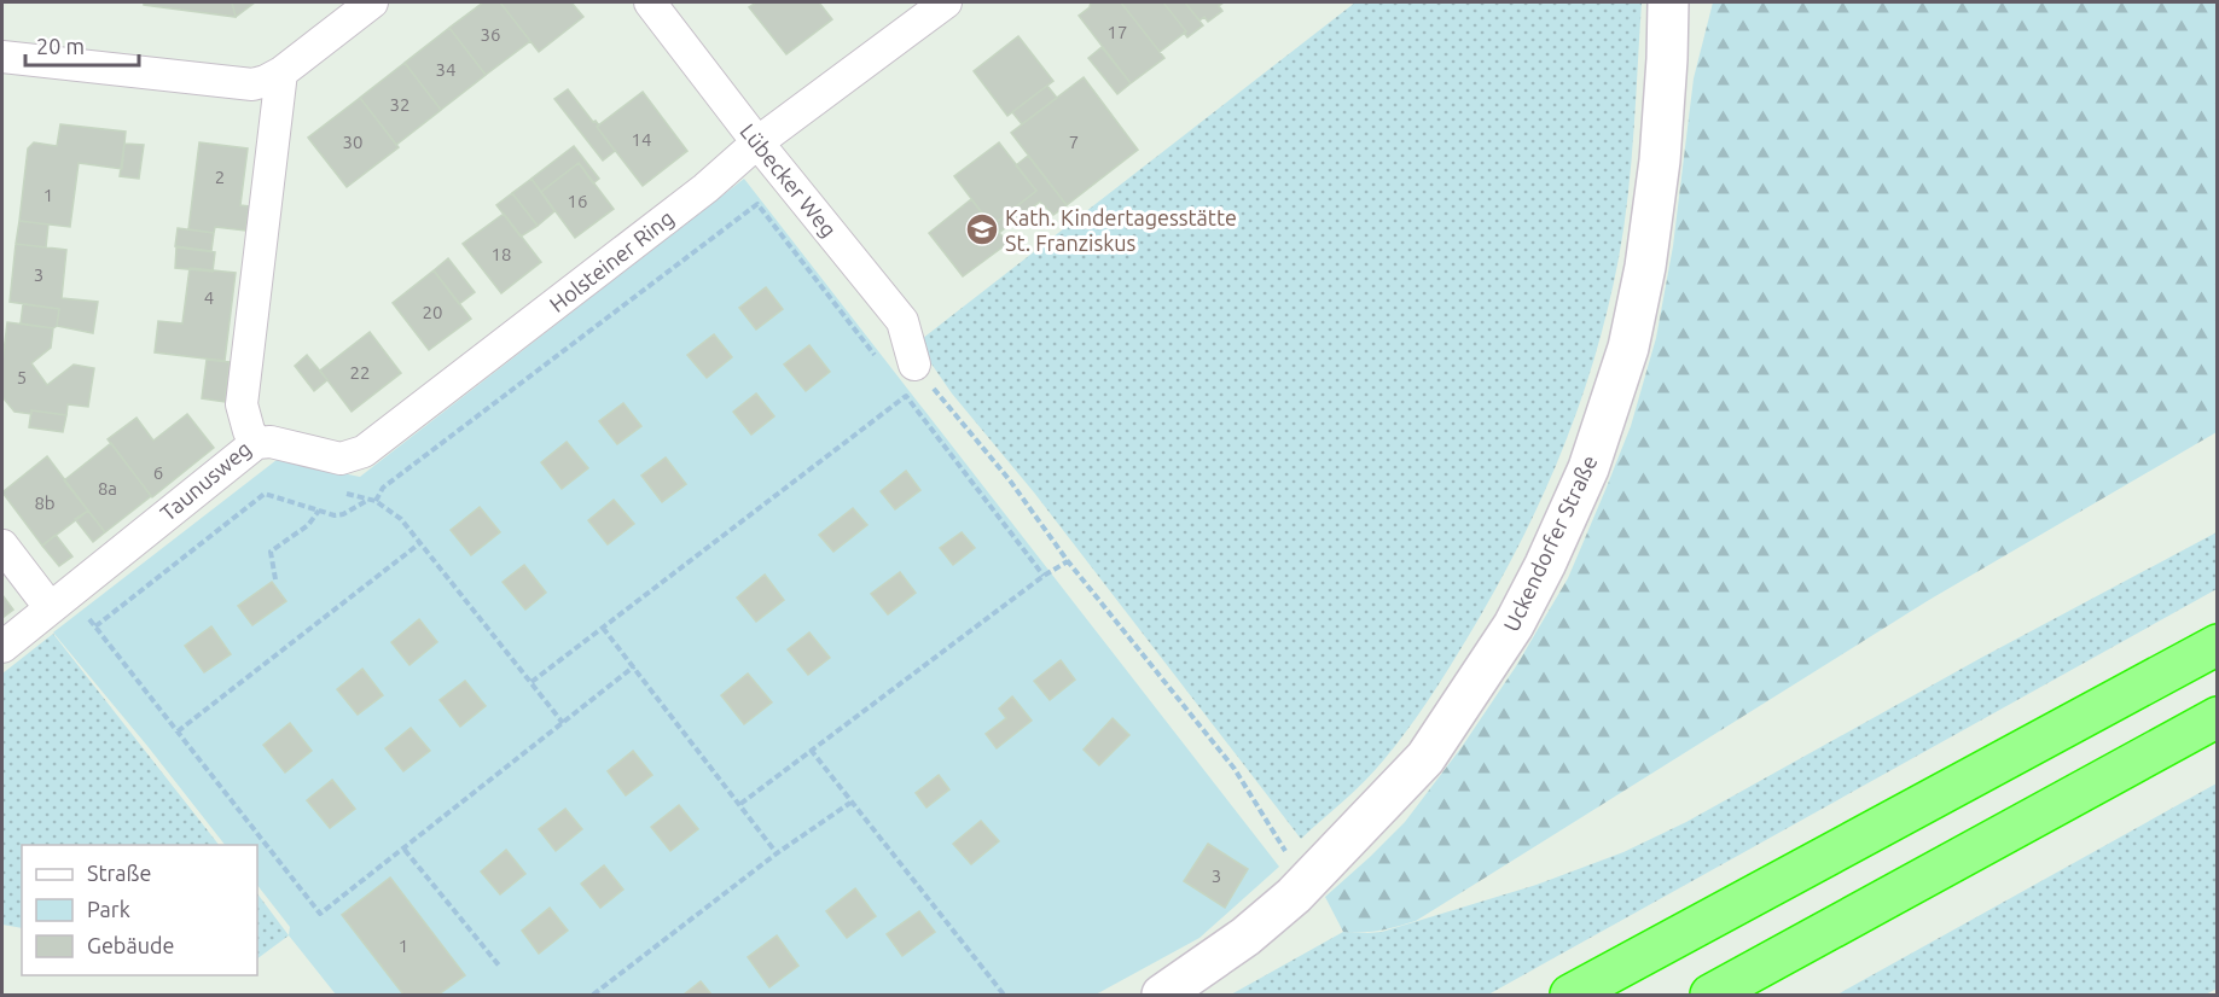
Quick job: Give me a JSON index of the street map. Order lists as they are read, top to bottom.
{
  "streets": {
    "street": [
      "Lübecker Weg",
      "Holsteiner Ring",
      "Taunusweg",
      "Uckendorfer Straße"
    ]
  },
  "crossings": [
    ["Lübecker Weg", "Holsteiner Ring"],
    ["Holsteiner Ring", "Taunusweg"]
  ],
  "places": {
    "school or university": ["Kath. Kindertagesstätte St. Franziskus"]
  },
  "house_numbers": [
    "17",
    "36",
    "34",
    "32",
    "14",
    "30",
    "7",
    "2",
    "1",
    "16",
    "18",
    "3",
    "4",
    "20",
    "22",
    "5",
    "6",
    "8a",
    "8b",
    "3",
    "1"
  ],
  "legend": ["Straße", "Park", "Gebäude"],
  "scale_bar": "20 m"
}
